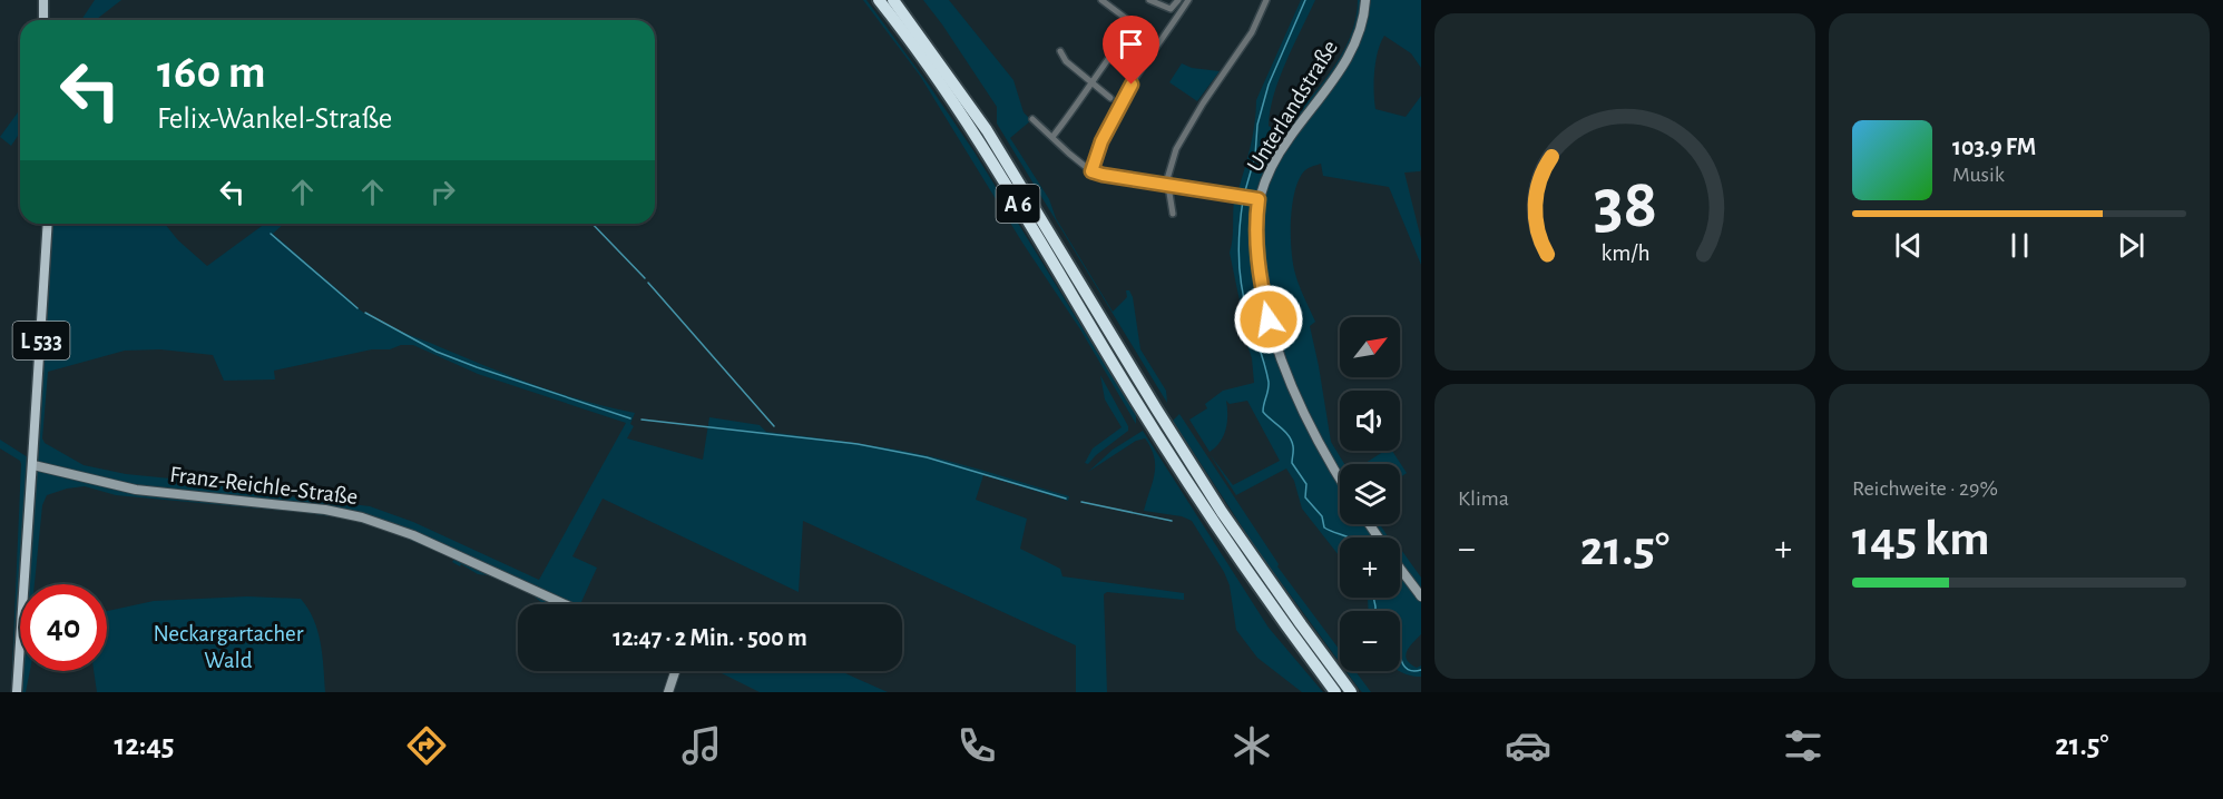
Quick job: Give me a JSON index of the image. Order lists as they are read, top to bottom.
{
  "streets": {
    "highway": ["A 6"],
    "main road": ["L 533"],
    "street": ["Unterlandstraße", "Franz-Reichle-Straße"]
  },
  "crossings": [
    ["L 533", "Franz-Reichle-Straße"]
  ],
  "parks": ["Neckargartacher Wald"],
  "north": "top right",
  "page": {
    "turn": ["160 m", "Felix-Wankel-Straße"],
    "song": ["103.9 FM", "Musik"],
    "map_buttons": ["+", "−"],
    "tile": [
      "Klima",
      ["Reichweite · 29%", "145 km"]
    ],
    "heat": ["−", "21.5°", "+"],
    "limit": "40",
    "trip": "12:47 · 2 Min. · 500 m",
    "tabs": ["12:45", "21.5°"],
    "gauge": ["38", "km/h"]
  }
}
